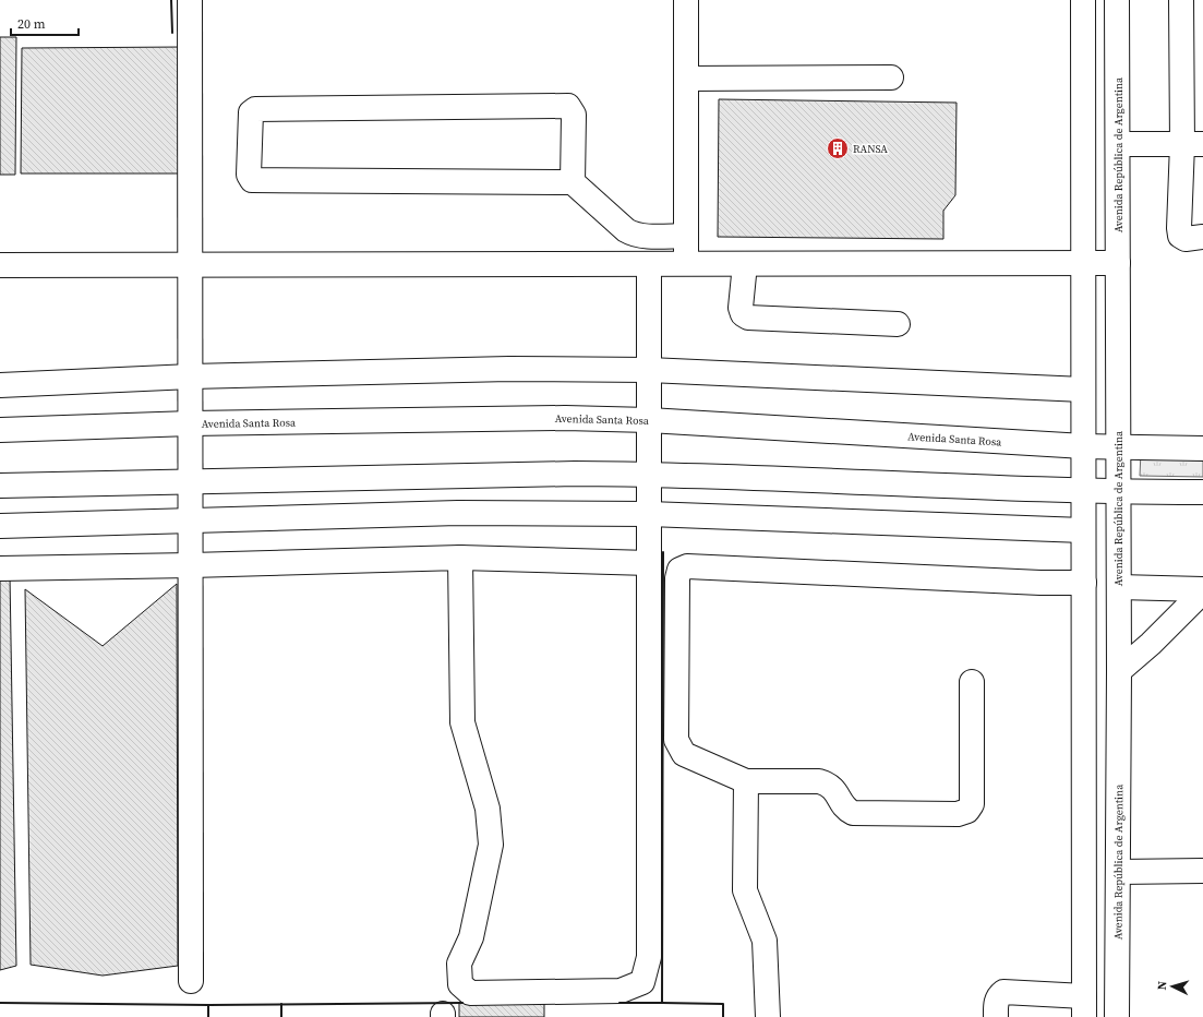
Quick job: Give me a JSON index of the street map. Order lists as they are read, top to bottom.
{
  "streets": {
    "main road": ["Avenida República de Argentina", "Avenida Santa Rosa"]
  },
  "crossings": [
    ["Avenida República de Argentina", "Avenida Santa Rosa"]
  ],
  "places": {
    "building": ["RANSA"]
  },
  "scale_bar": "20 m",
  "north": "left"
}
